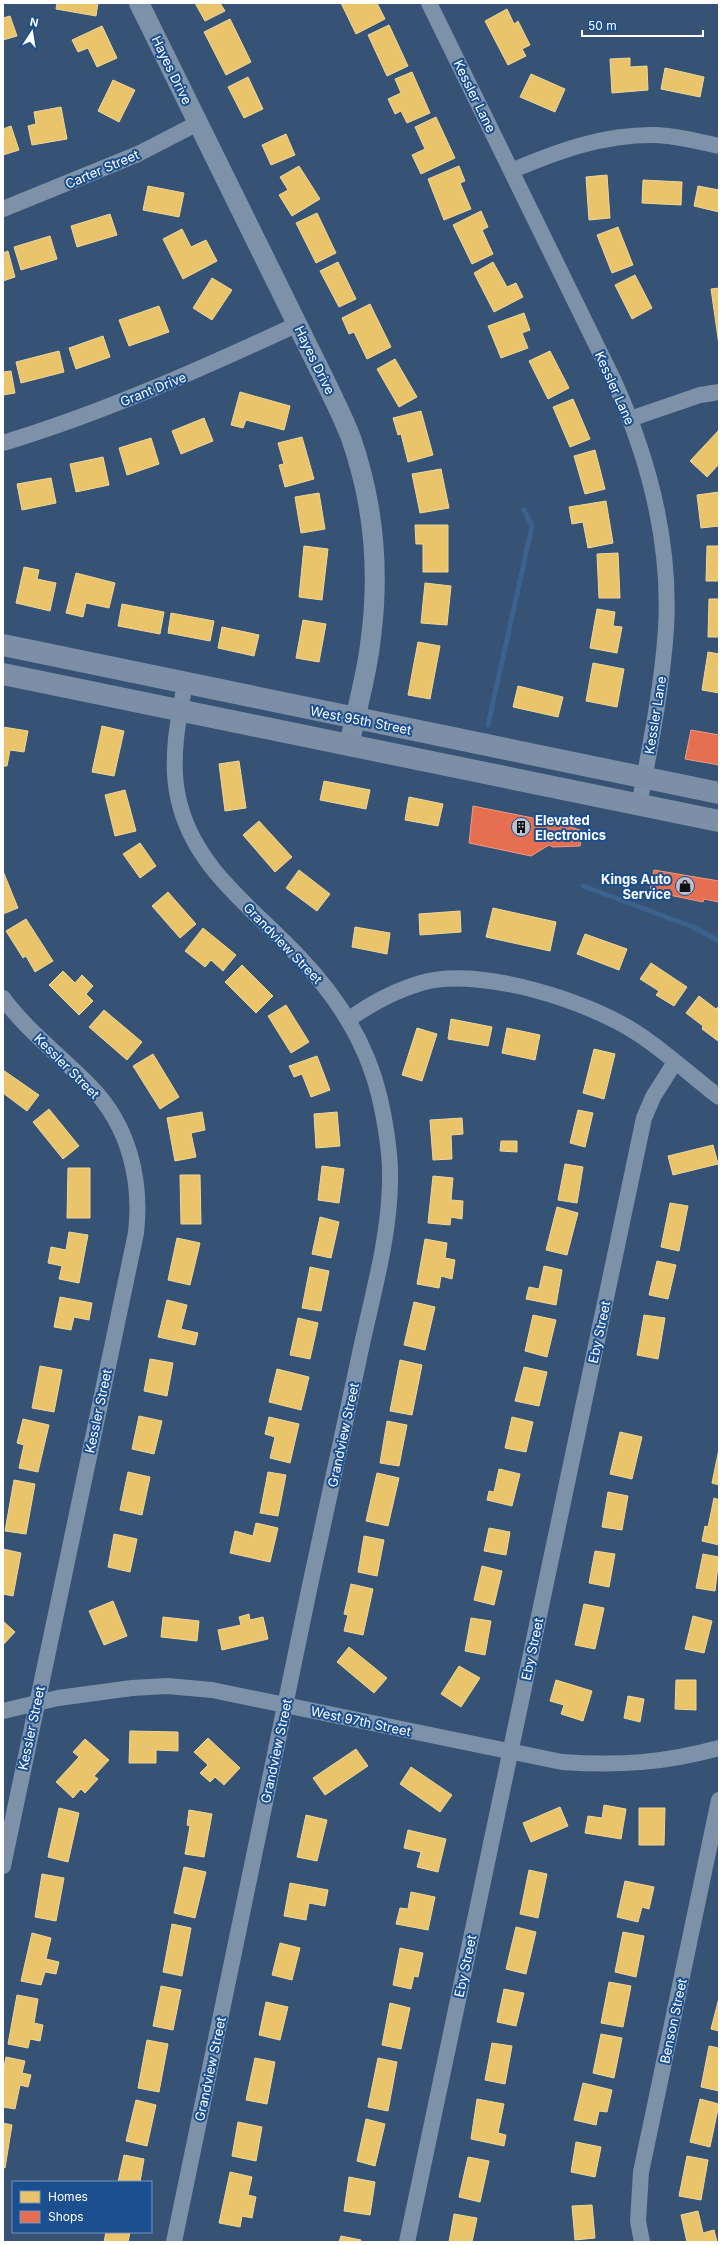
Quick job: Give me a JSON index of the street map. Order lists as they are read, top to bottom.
{
  "streets": {
    "main road": ["West 95th Street"],
    "street": [
      "Hayes Drive",
      "Kessler Lane",
      "Carter Street",
      "Grant Drive",
      "Grandview Street",
      "Kessler Street",
      "Eby Street",
      "West 97th Street",
      "Benson Street"
    ]
  },
  "crossings": [
    ["Hayes Drive", "Carter Street"],
    ["Hayes Drive", "Grant Drive"],
    ["Hayes Drive", "West 95th Street"],
    ["Kessler Lane", "West 95th Street"],
    ["West 95th Street", "Grandview Street"],
    ["Grandview Street", "West 97th Street"],
    ["Kessler Street", "West 97th Street"],
    ["Eby Street", "West 97th Street"]
  ],
  "places": {
    "building": ["Elevated Electronics"],
    "shop": ["Kings Auto Service"]
  },
  "legend": ["Homes", "Shops"],
  "scale_bar": "50 m",
  "north": "top"
}
